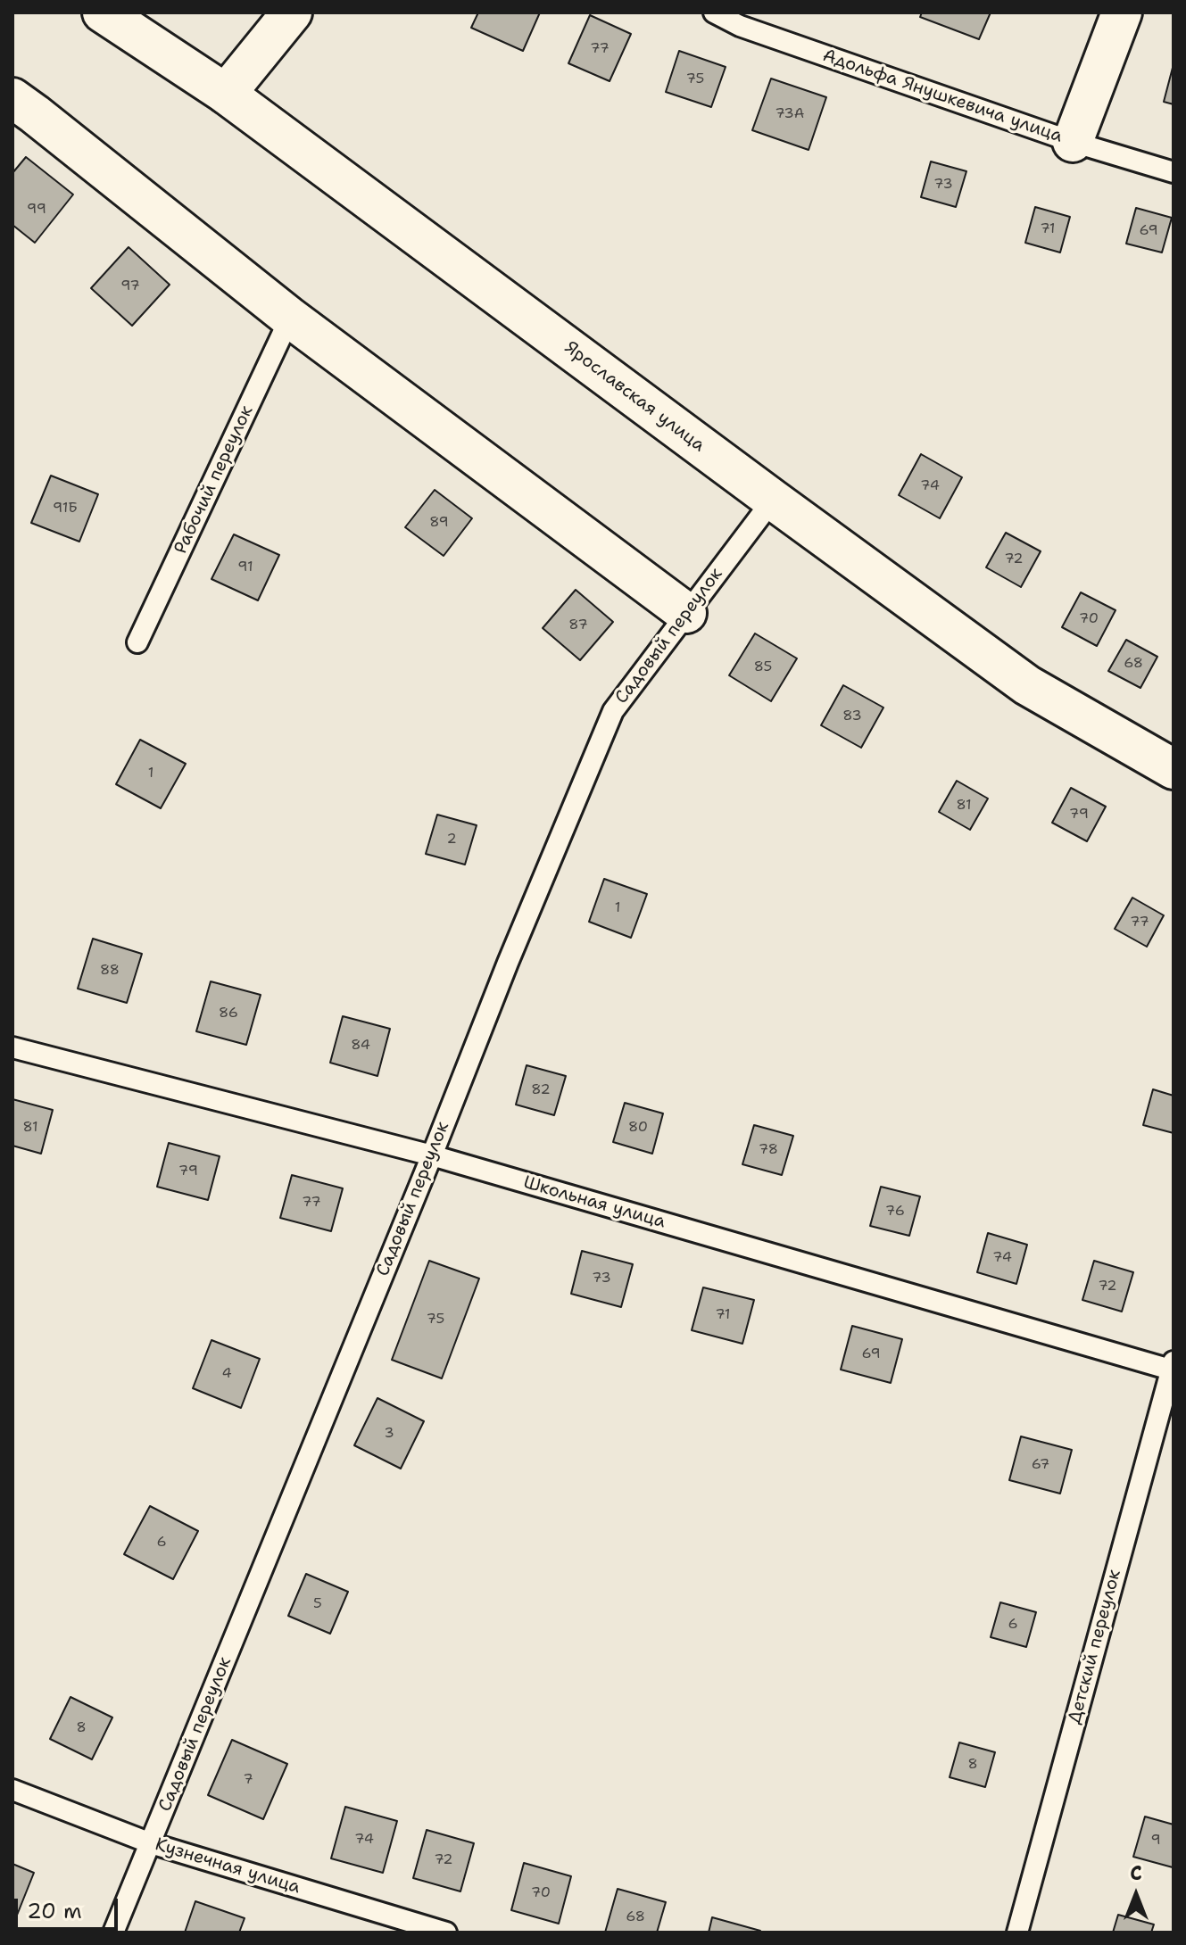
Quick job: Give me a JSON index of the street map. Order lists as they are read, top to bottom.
{
  "streets": {
    "main road": ["Ярославская улица"],
    "lane": [
      "Адольфа Янушкевича улица",
      "Рабочий переулок",
      "Садовый переулок",
      "Школьная улица",
      "Детский переулок",
      "Кузнечная улица"
    ]
  },
  "crossings": [
    ["Ярославская улица", "Садовый переулок"],
    ["Садовый переулок", "Школьная улица"],
    ["Садовый переулок", "Кузнечная улица"],
    ["Школьная улица", "Детский переулок"]
  ],
  "house_numbers": [
    "77",
    "75",
    "73А",
    "73",
    "99",
    "71",
    "69",
    "97",
    "74",
    "91Б",
    "89",
    "72",
    "91",
    "70",
    "87",
    "68",
    "85",
    "83",
    "1",
    "81",
    "79",
    "2",
    "1",
    "77",
    "88",
    "86",
    "84",
    "82",
    "81",
    "80",
    "78",
    "79",
    "77",
    "76",
    "74",
    "73",
    "72",
    "71",
    "75",
    "69",
    "4",
    "3",
    "67",
    "6",
    "5",
    "6",
    "8",
    "8",
    "7",
    "74",
    "9",
    "72",
    "70",
    "68"
  ],
  "scale_bar": "20 m",
  "north": "top"
}
